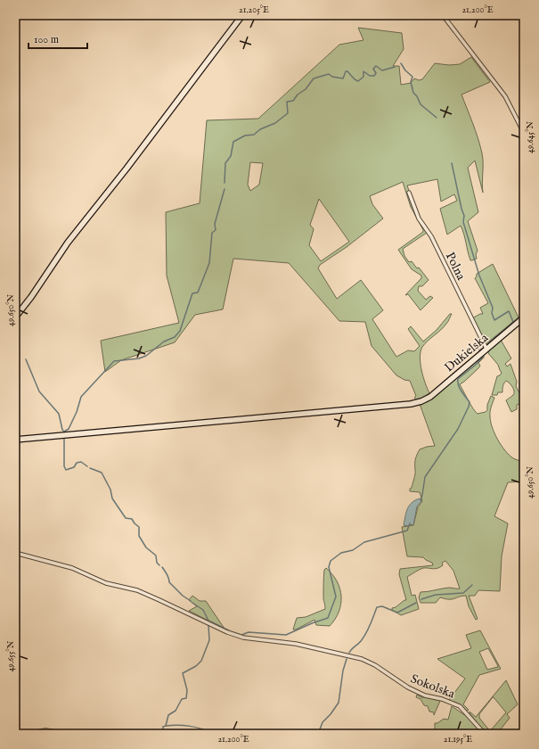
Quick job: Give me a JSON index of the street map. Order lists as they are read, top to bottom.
{
  "streets": {
    "main road": ["Dukielska"],
    "street": ["Polna", "Sokolska"]
  },
  "crossings": [
    ["Polna", "Dukielska"]
  ],
  "scale_bar": "100 m",
  "coordinates": [
    "21.205°E",
    "21.200°E",
    "49.645°N",
    "49.650°N",
    "49.655°N",
    "21.195°E"
  ]
}
